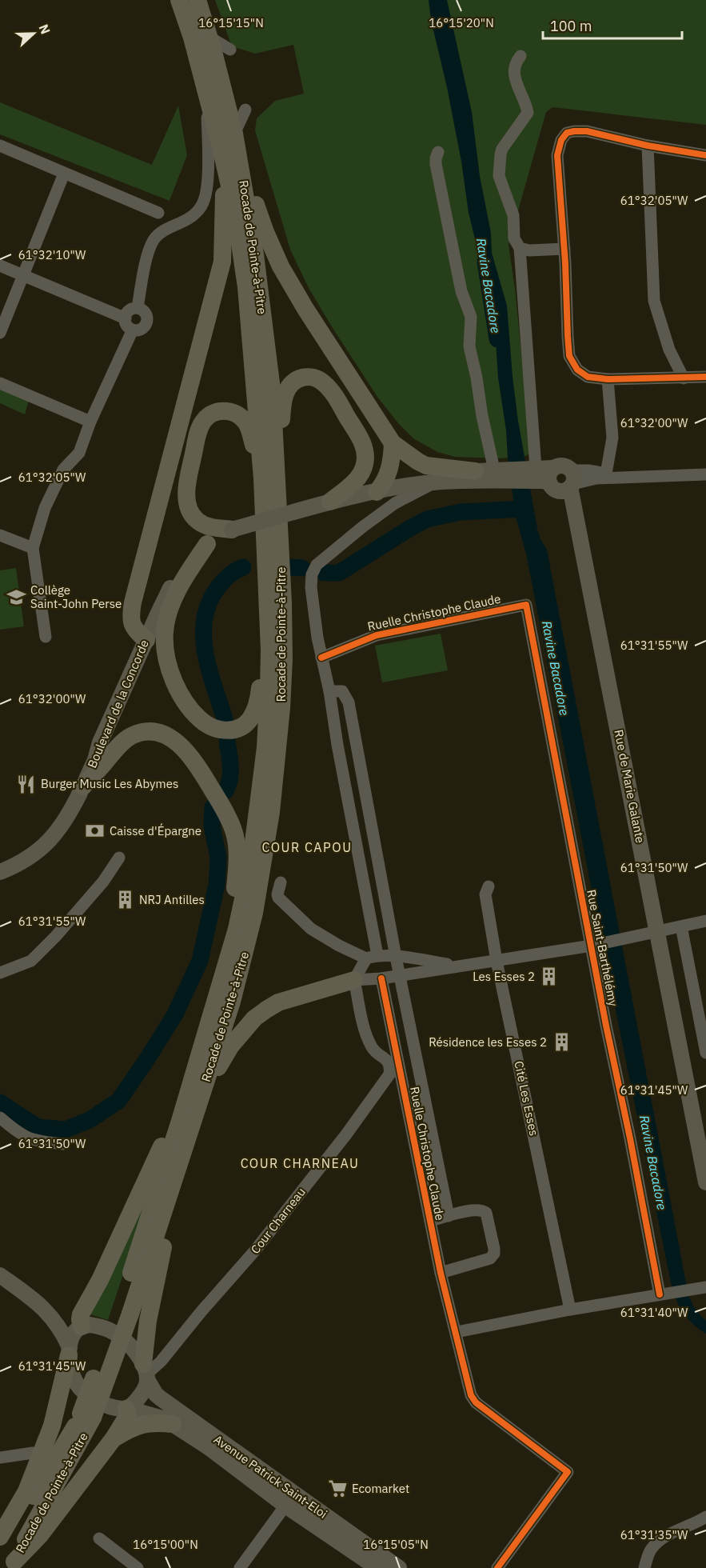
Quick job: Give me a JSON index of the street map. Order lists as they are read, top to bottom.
{
  "streets": {
    "highway": ["Rocade de Pointe-à-Pitre"],
    "main road": ["Boulevard de la Concorde", "Rue de Marie Galante", "Avenue Patrick Saint-Eloi"],
    "street": [
      "Ruelle Christophe Claude",
      "Rue Saint-Barthélémy",
      "Cité Les Esses",
      "Cour Charneau"
    ]
  },
  "crossings": [
    ["Ruelle Christophe Claude", "Rue Saint-Barthélémy"],
    ["Cour Charneau", "Avenue Patrick Saint-Eloi"]
  ],
  "districts": ["COUR CAPOU", "COUR CHARNEAU"],
  "water": ["Ravine Bacadore"],
  "places": {
    "school or university": ["Collège Saint-John Perse"],
    "restaurant": ["Burger Music Les Abymes"],
    "bank": ["Caisse d'Épargne"],
    "building": ["NRJ Antilles", "Les Esses 2", "Résidence les Esses 2"],
    "supermarket": ["Ecomarket"]
  },
  "scale_bar": "100 m",
  "north": "right",
  "coordinates": [
    "16°15'15\"N",
    "16°15'20\"N",
    "61°32'05\"W",
    "61°32'10\"W",
    "61°32'00\"W",
    "61°31'55\"W",
    "61°31'50\"W",
    "61°31'45\"W",
    "61°31'40\"W",
    "61°31'35\"W",
    "16°15'00\"N",
    "16°15'05\"N"
  ]
}
